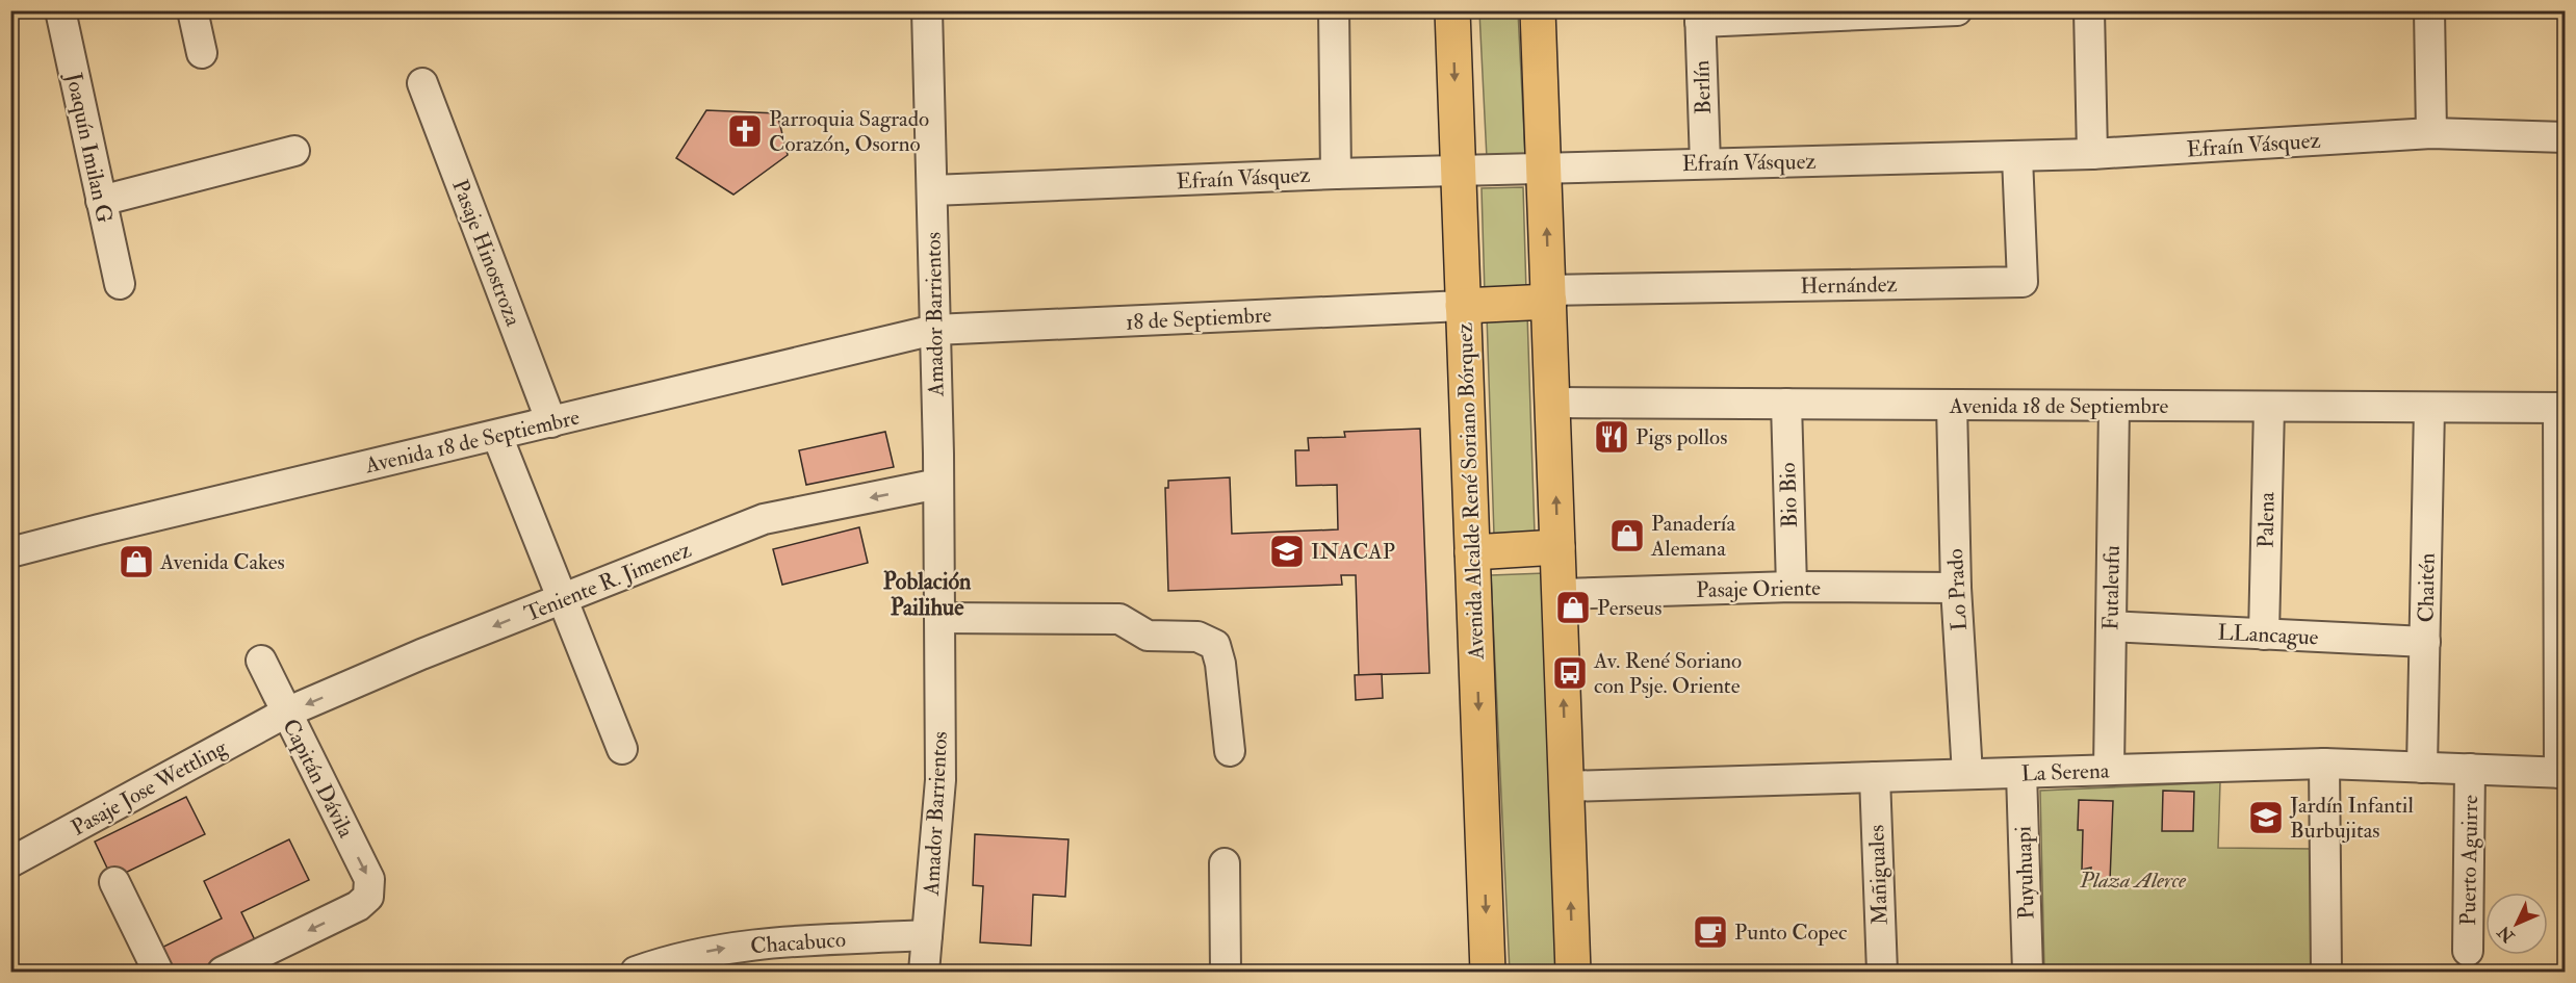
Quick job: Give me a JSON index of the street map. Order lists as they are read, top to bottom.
{
  "streets": {
    "main road": ["Avenida Alcalde René Soriano Bórquez"],
    "street": [
      "Berlín",
      "Efraín Vásquez",
      "Joaquín Imilan G",
      "Pasaje Hinostroza",
      "Hernández",
      "Amador Barrientos",
      "18 de Septiembre",
      "Avenida 18 de Septiembre",
      "Bio Bio",
      "Palena",
      "Teniente R. Jimenez",
      "Futaleufu",
      "Chaitén",
      "Pasaje Oriente",
      "Lo Prado",
      "LLancague",
      "La Serena",
      "Capitán Dávila",
      "Pasaje Jose Wettling",
      "Puerto Aguirre",
      "Puyuhuapi",
      "Mañiguales",
      "Chacabuco"
    ]
  },
  "crossings": [
    ["Berlín", "Efraín Vásquez"],
    ["Efraín Vásquez", "Hernández"],
    ["Efraín Vásquez", "Amador Barrientos"],
    ["Efraín Vásquez", "Avenida Alcalde René Soriano Bórquez"],
    ["Pasaje Hinostroza", "Avenida 18 de Septiembre"],
    ["Amador Barrientos", "18 de Septiembre"],
    ["Amador Barrientos", "Avenida 18 de Septiembre"],
    ["Amador Barrientos", "Teniente R. Jimenez"],
    ["Amador Barrientos", "Chacabuco"],
    ["18 de Septiembre", "Avenida 18 de Septiembre"],
    ["18 de Septiembre", "Avenida Alcalde René Soriano Bórquez"],
    ["Avenida 18 de Septiembre", "Bio Bio"],
    ["Avenida 18 de Septiembre", "Palena"],
    ["Avenida 18 de Septiembre", "Futaleufu"],
    ["Avenida 18 de Septiembre", "Chaitén"],
    ["Avenida 18 de Septiembre", "Lo Prado"],
    ["Bio Bio", "Pasaje Oriente"],
    ["Palena", "LLancague"],
    ["Teniente R. Jimenez", "Capitán Dávila"],
    ["Teniente R. Jimenez", "Pasaje Jose Wettling"],
    ["Futaleufu", "LLancague"],
    ["Futaleufu", "La Serena"],
    ["Chaitén", "LLancague"],
    ["Chaitén", "La Serena"],
    ["Pasaje Oriente", "Lo Prado"],
    ["Lo Prado", "La Serena"],
    ["La Serena", "Puerto Aguirre"],
    ["La Serena", "Puyuhuapi"],
    ["La Serena", "Mañiguales"],
    ["Capitán Dávila", "Pasaje Jose Wettling"]
  ],
  "one_way": ["Teniente R. Jimenez", "Chacabuco"],
  "districts": ["Población Pailihue"],
  "parks": ["Plaza Alerce"],
  "places": {
    "church": ["Parroquia Sagrado Corazón, Osorno"],
    "restaurant": ["Pigs pollos"],
    "shop": ["Panadería Alemana", "Avenida Cakes", "Perseus"],
    "school or university": ["INACAP", "Jardín Infantil Burbujitas"],
    "bus stop": ["Av. René Soriano con Psje. Oriente"],
    "cafe": ["Punto Copec"]
  },
  "north": "bottom left"
}
